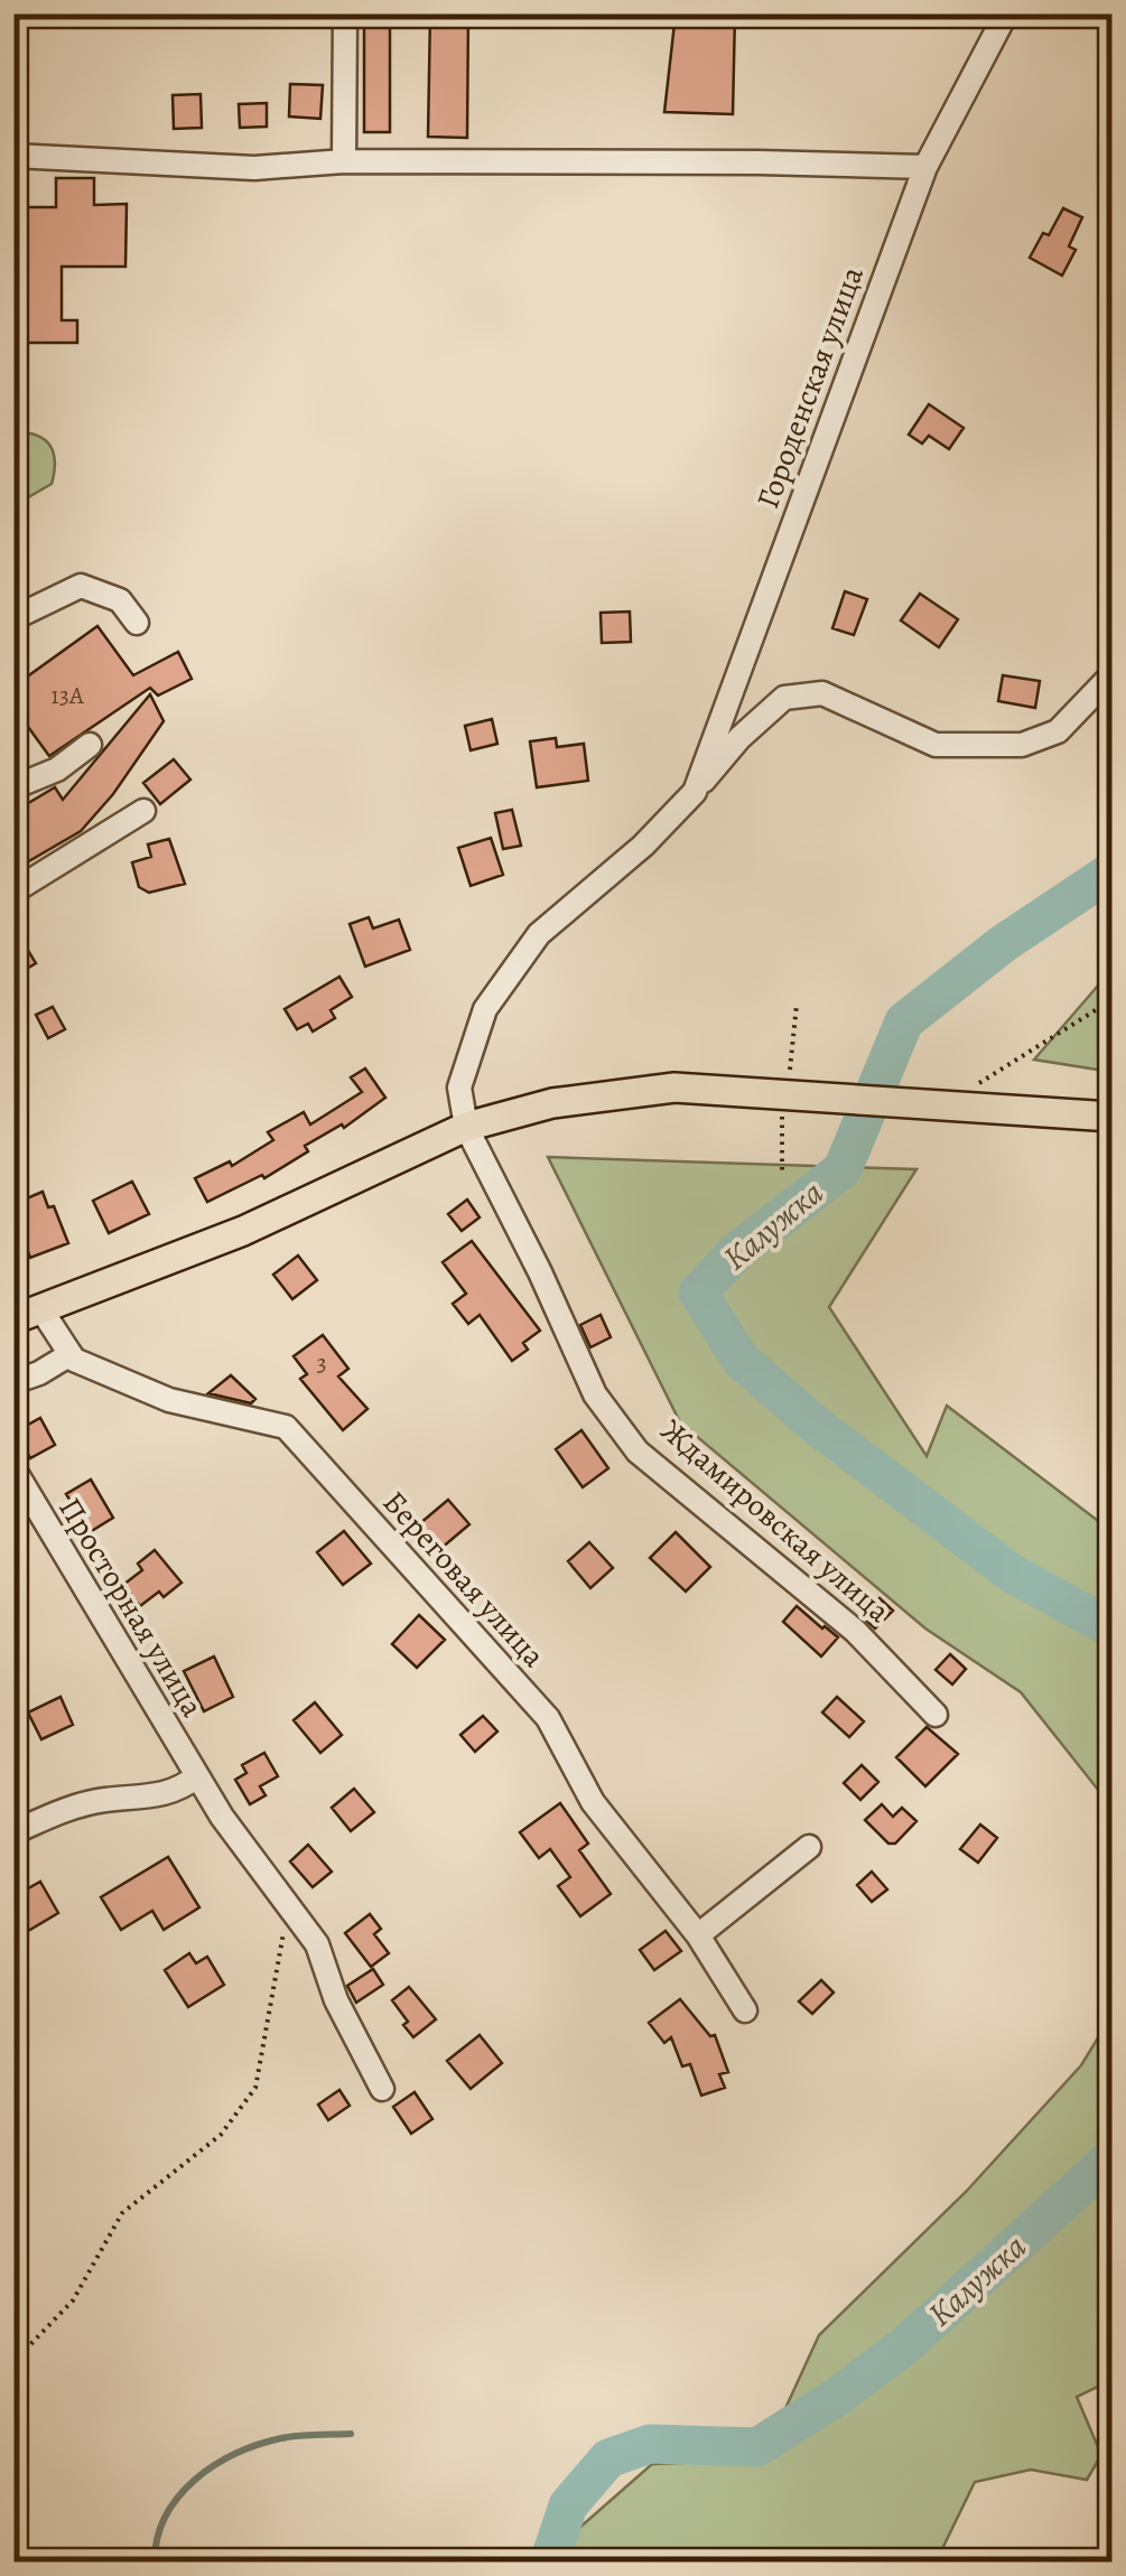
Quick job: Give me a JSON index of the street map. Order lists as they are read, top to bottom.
{
  "streets": {
    "street": [
      "Городенская улица",
      "Ждамировская улица",
      "Береговая улица",
      "Просторная улица"
    ]
  },
  "crossings": [
    ["Городенская улица", "Ждамировская улица"]
  ],
  "water": ["Калужка"],
  "house_numbers": ["13А", "3"]
}
